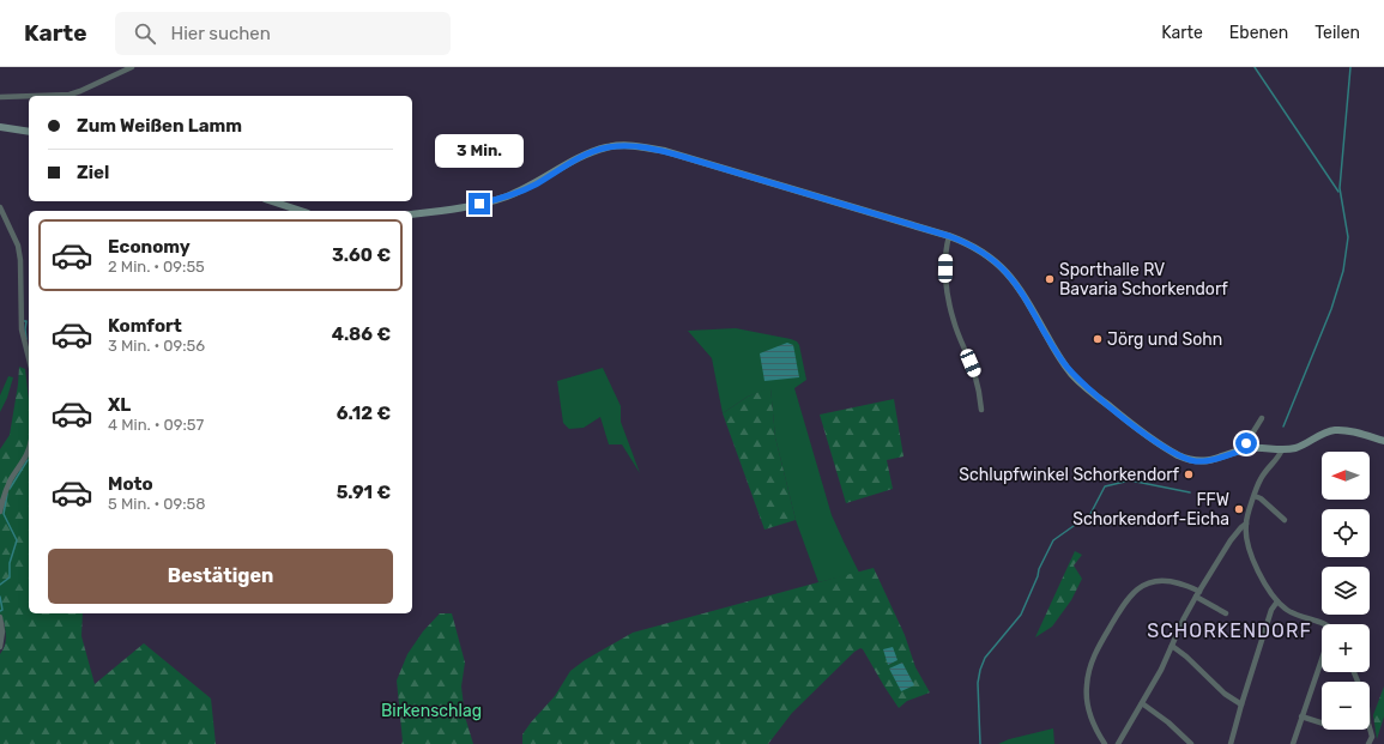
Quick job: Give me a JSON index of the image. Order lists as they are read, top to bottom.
{
  "districts": ["SCHORKENDORF"],
  "parks": ["Birkenschlag"],
  "places": [
    "Sporthalle RV Bavaria Schorkendorf",
    "Jörg und Sohn",
    "Schlupfwinkel Schorkendorf",
    "FFW Schorkendorf-Eicha"
  ],
  "north": "left",
  "page": {
    "header": "Karte",
    "search": "Hier suchen",
    "nav": ["Karte", "Ebenen", "Teilen"],
    "banner": ["Zum Weißen Lamm", "Ziel"],
    "bubble": "3 Min.",
    "list": [
      {
        "name": "Economy",
        "note": "2 Min. · 09:55",
        "value": "3.60 €"
      },
      {
        "name": "Komfort",
        "note": "3 Min. · 09:56",
        "value": "4.86 €"
      },
      {
        "name": "XL",
        "note": "4 Min. · 09:57",
        "value": "6.12 €"
      },
      {
        "name": "Moto",
        "note": "5 Min. · 09:58",
        "value": "5.91 €"
      }
    ],
    "map_buttons": ["+", "−"],
    "buttons": "Bestätigen"
  }
}
